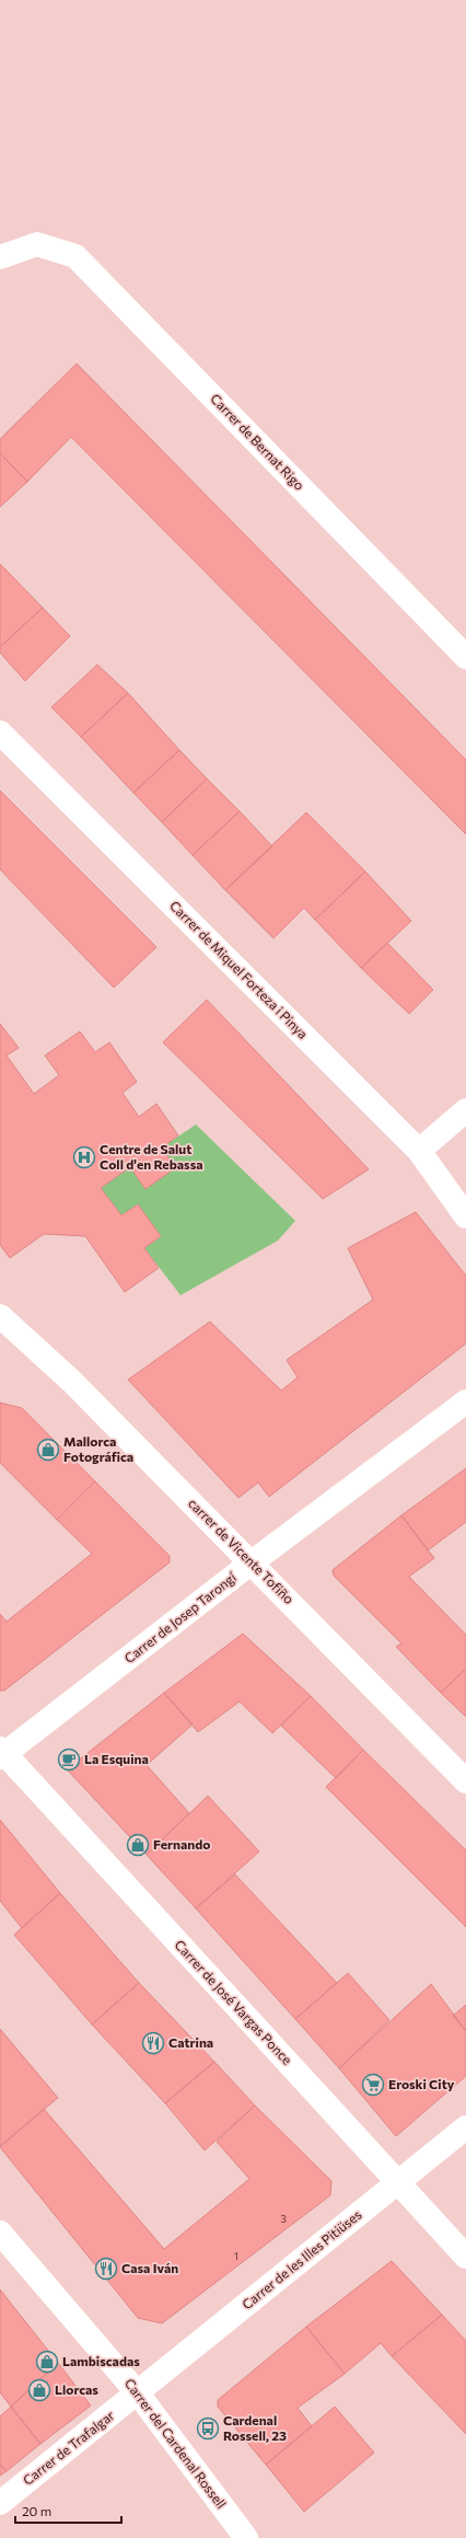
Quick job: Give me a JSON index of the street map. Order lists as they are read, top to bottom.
{
  "streets": {
    "street": [
      "Carrer de Bernat Rigo",
      "Carrer de Miquel Forteza i Pinya",
      "carrer de Vicente Tofiño",
      "Carrer de Josep Tarongí",
      "Carrer de José Vargas Ponce",
      "Carrer de les Illes Pitiüses",
      "Carrer del Cardenal Rossell",
      "Carrer de Trafalgar"
    ]
  },
  "crossings": [
    ["carrer de Vicente Tofiño", "Carrer de Josep Tarongí"],
    ["Carrer de Josep Tarongí", "Carrer de José Vargas Ponce"],
    ["Carrer de José Vargas Ponce", "Carrer de les Illes Pitiüses"],
    ["Carrer de les Illes Pitiüses", "Carrer del Cardenal Rossell"],
    ["Carrer de les Illes Pitiüses", "Carrer de Trafalgar"],
    ["Carrer del Cardenal Rossell", "Carrer de Trafalgar"]
  ],
  "places": {
    "hospital": ["Centre de Salut Coll d'en Rebassa"],
    "shop": [
      "Mallorca Fotográfica",
      "Fernando",
      "Lambiscadas",
      "Llorcas"
    ],
    "cafe": ["La Esquina"],
    "restaurant": ["Catrina", "Casa Iván"],
    "supermarket": ["Eroski City"],
    "bus stop": ["Cardenal Rossell, 23"]
  },
  "house_numbers": ["3", "1"],
  "scale_bar": "20 m"
}
